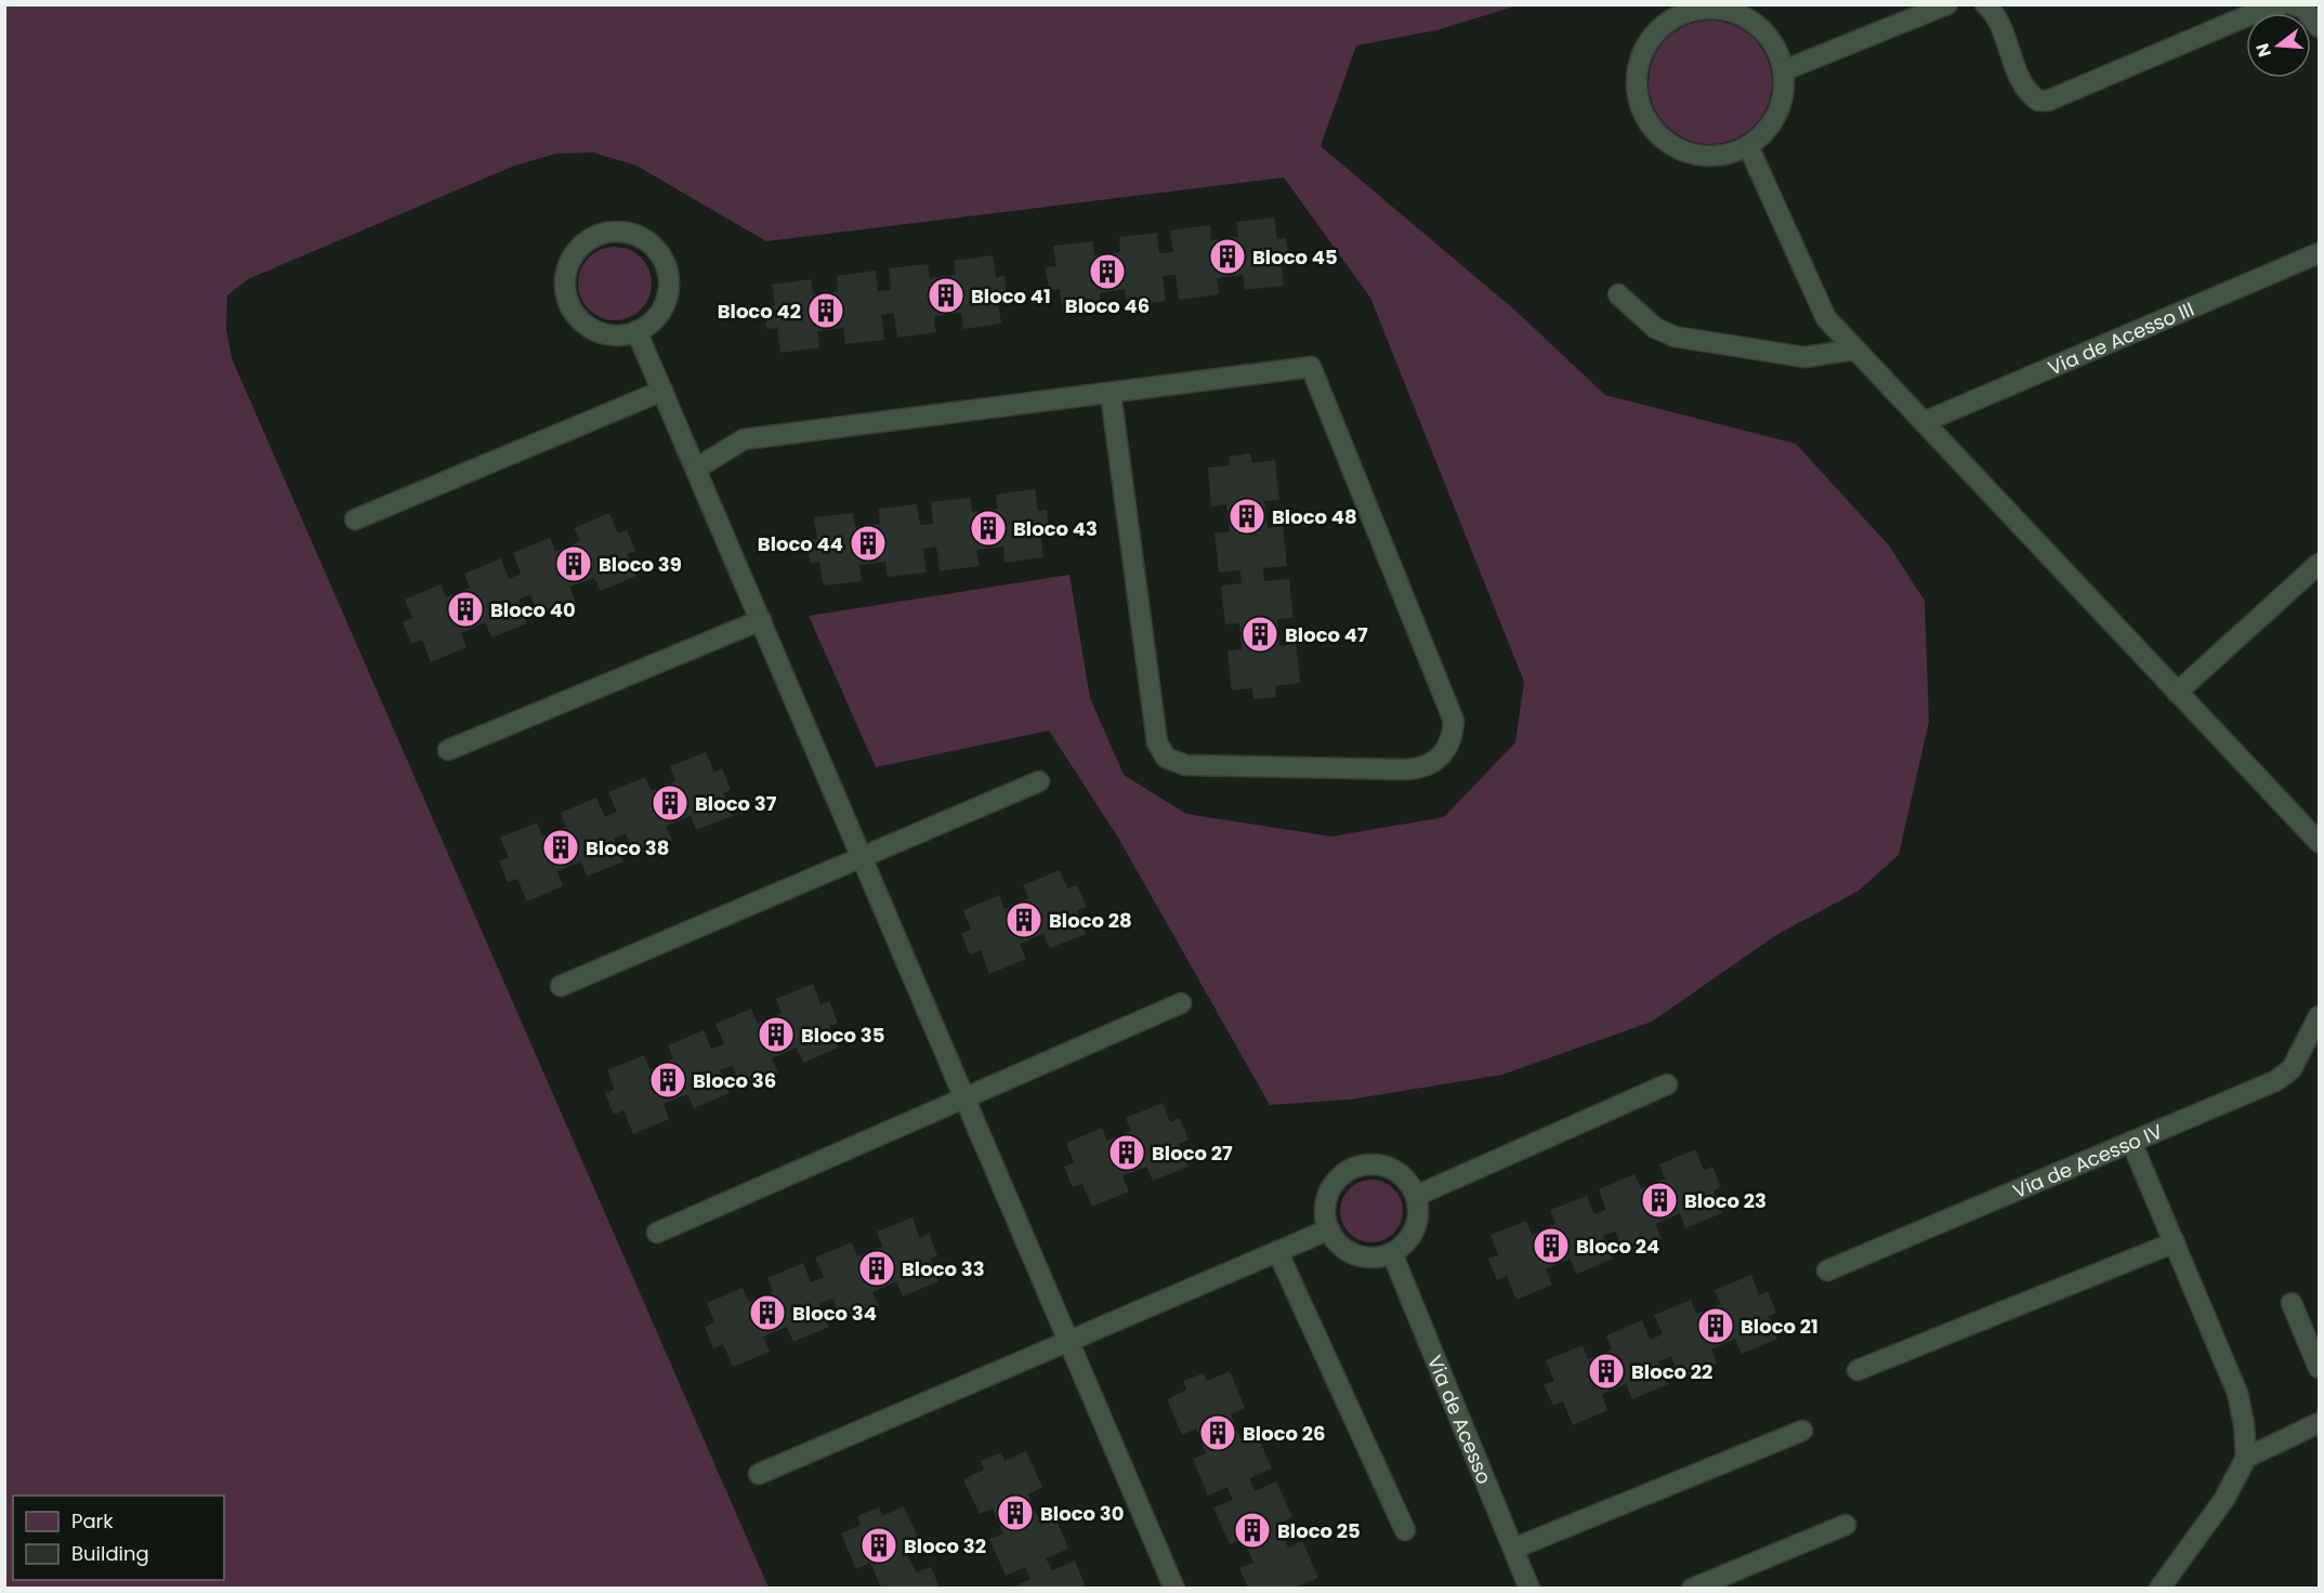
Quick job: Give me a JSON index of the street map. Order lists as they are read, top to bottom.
{
  "streets": {
    "lane": ["Via de Acesso III", "Via de Acesso IV", "Via de Acesso"]
  },
  "places": {
    "building": [
      "Bloco 45",
      "Bloco 46",
      "Bloco 41",
      "Bloco 42",
      "Bloco 48",
      "Bloco 43",
      "Bloco 44",
      "Bloco 39",
      "Bloco 40",
      "Bloco 47",
      "Bloco 37",
      "Bloco 38",
      "Bloco 28",
      "Bloco 35",
      "Bloco 36",
      "Bloco 27",
      "Bloco 23",
      "Bloco 24",
      "Bloco 33",
      "Bloco 34",
      "Bloco 21",
      "Bloco 22",
      "Bloco 26",
      "Bloco 30",
      "Bloco 25",
      "Bloco 32"
    ]
  },
  "legend": ["Park", "Building"],
  "north": "left"
}
